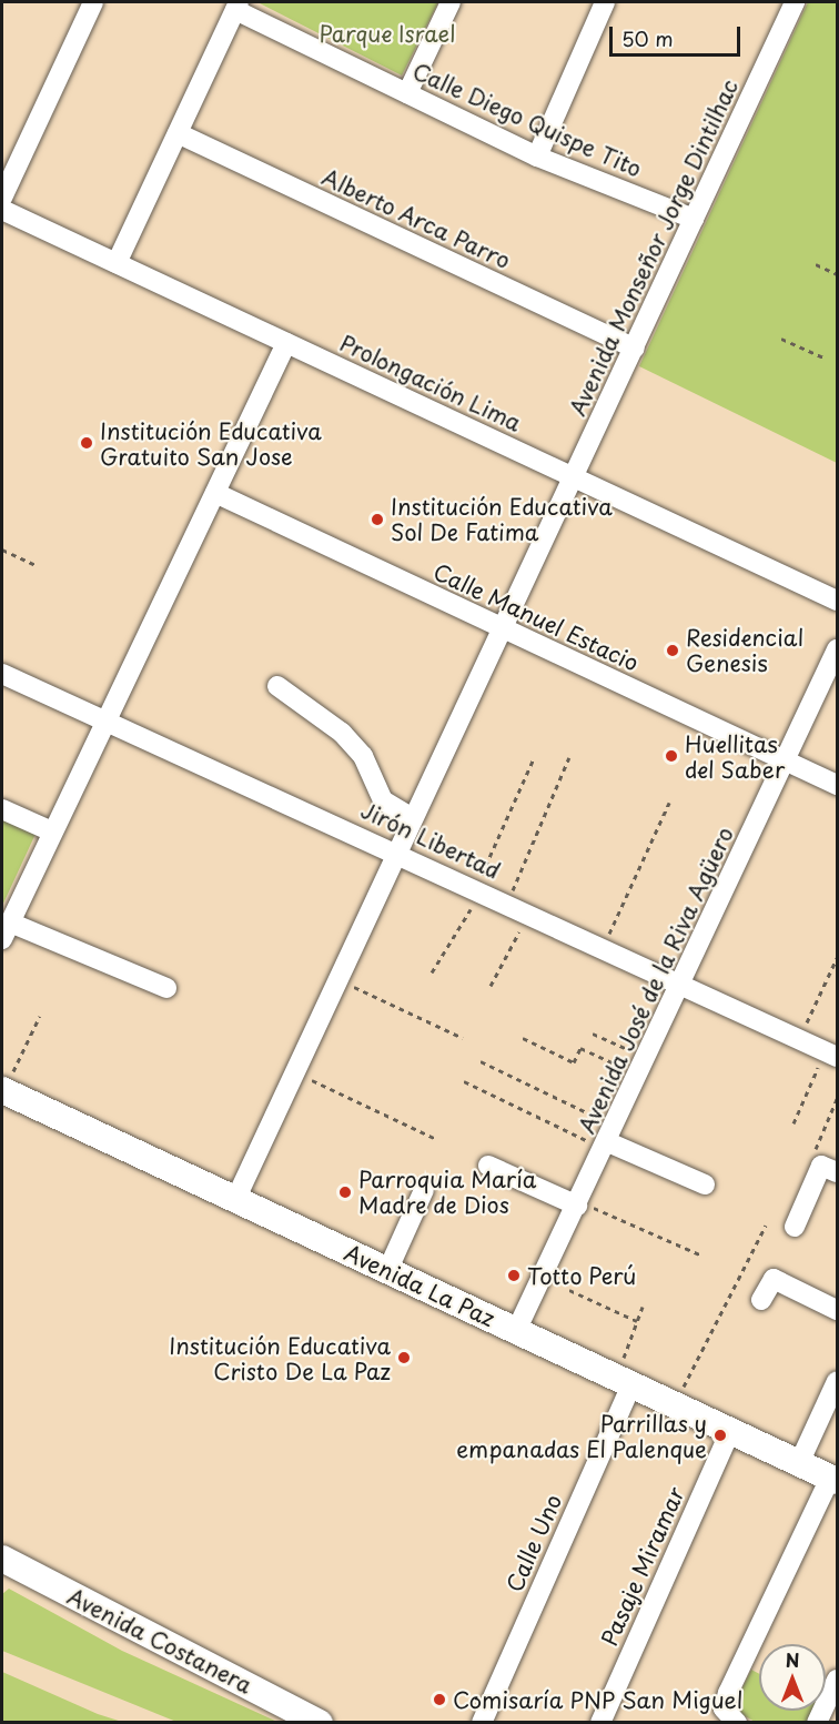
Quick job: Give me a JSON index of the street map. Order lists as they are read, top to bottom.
{
  "streets": {
    "main road": ["Avenida La Paz", "Avenida Costanera"],
    "street": [
      "Calle Diego Quispe Tito",
      "Alberto Arca Parro",
      "Avenida Monseñor Jorge Dintilhac",
      "Prolongación Lima",
      "Calle Manuel Estacio",
      "Jirón Libertad",
      "Avenida José de la Riva Agüero",
      "Calle Uno",
      "Pasaje Miramar"
    ]
  },
  "crossings": [
    ["Calle Diego Quispe Tito", "Avenida Monseñor Jorge Dintilhac"],
    ["Alberto Arca Parro", "Avenida Monseñor Jorge Dintilhac"],
    ["Avenida Monseñor Jorge Dintilhac", "Prolongación Lima"],
    ["Avenida Monseñor Jorge Dintilhac", "Calle Manuel Estacio"],
    ["Avenida Monseñor Jorge Dintilhac", "Jirón Libertad"],
    ["Avenida Monseñor Jorge Dintilhac", "Avenida La Paz"],
    ["Calle Manuel Estacio", "Avenida José de la Riva Agüero"],
    ["Jirón Libertad", "Avenida José de la Riva Agüero"],
    ["Avenida José de la Riva Agüero", "Avenida La Paz"],
    ["Avenida La Paz", "Calle Uno"],
    ["Avenida La Paz", "Pasaje Miramar"]
  ],
  "parks": ["Parque Israel"],
  "places": [
    "Institución Educativa Gratuito San Jose",
    "Institución Educativa Sol De Fatima",
    "Residencial Genesis",
    "Huellitas del Saber",
    "Parroquia María Madre de Dios",
    "Totto Perú",
    "Institución Educativa Cristo De La Paz",
    "Parrillas y empanadas El Palenque",
    "Comisaría PNP San Miguel"
  ],
  "scale_bar": "50 m",
  "north": "top"
}
